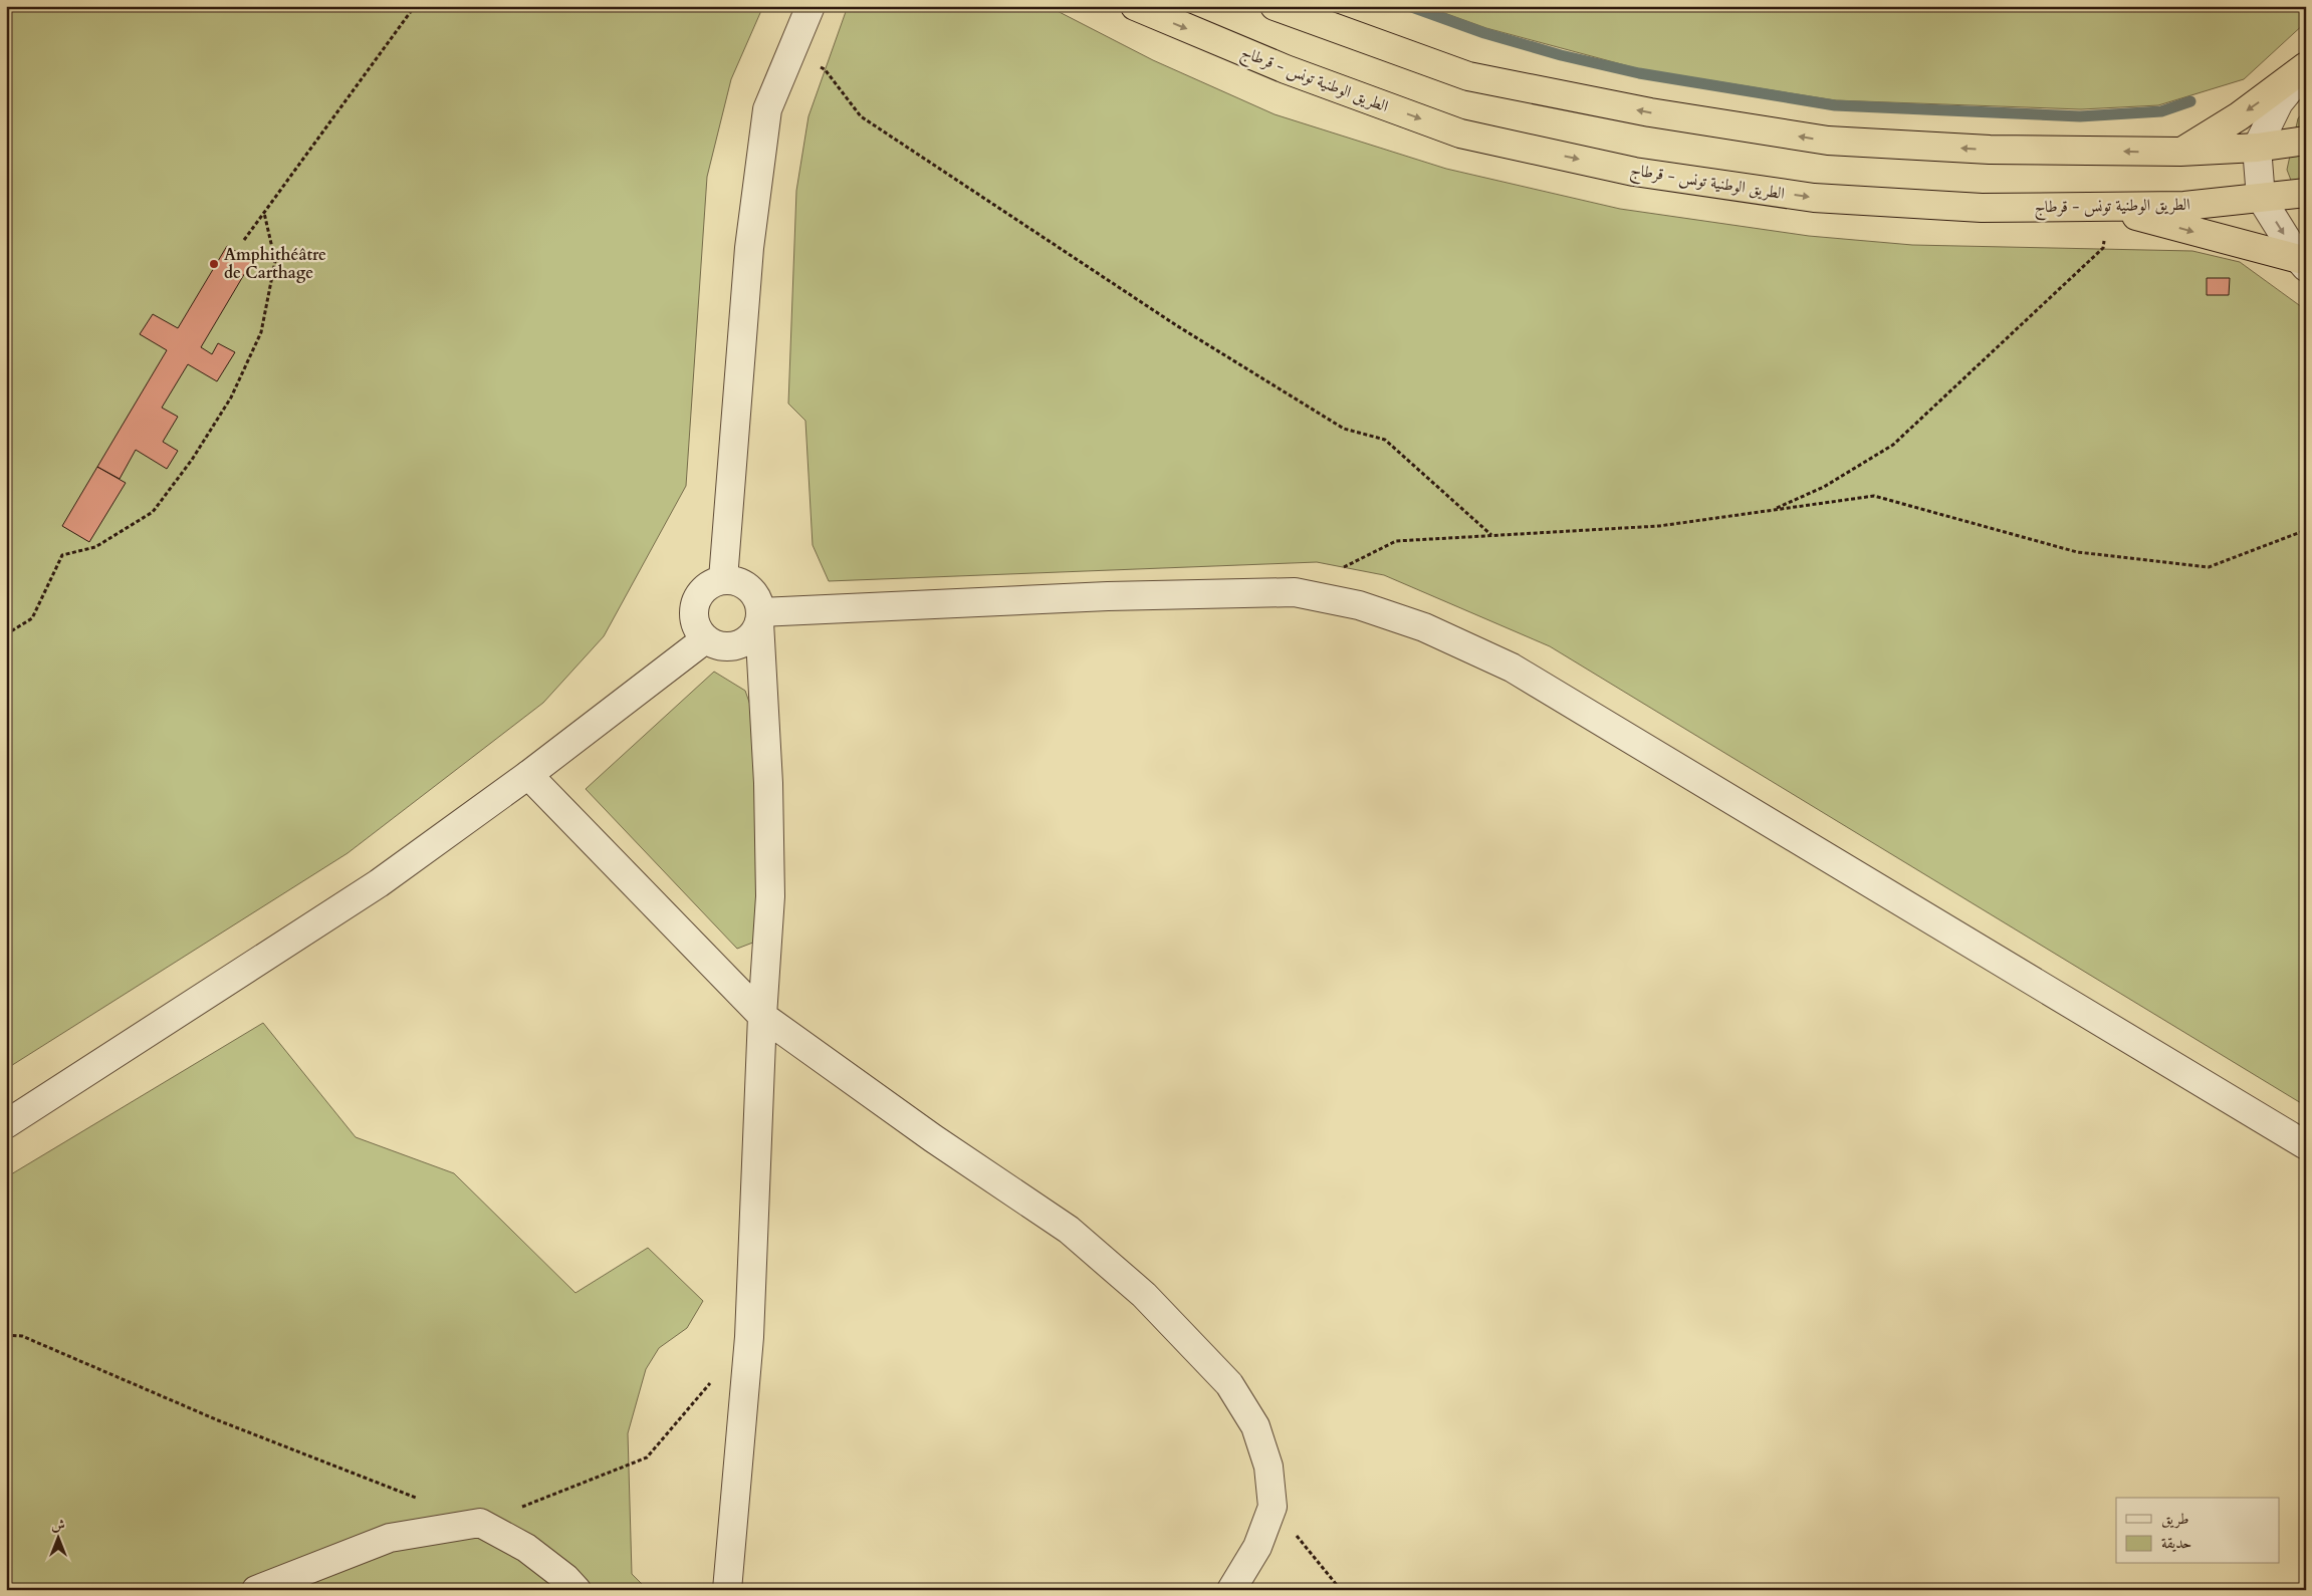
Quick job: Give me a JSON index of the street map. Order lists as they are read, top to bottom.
{
  "streets": {
    "highway": ["الطريق الوطنية تونس - قرطاج"]
  },
  "places": ["Amphithéâtre de Carthage"],
  "legend": ["طريق", "حديقة"],
  "north": "top"
}
